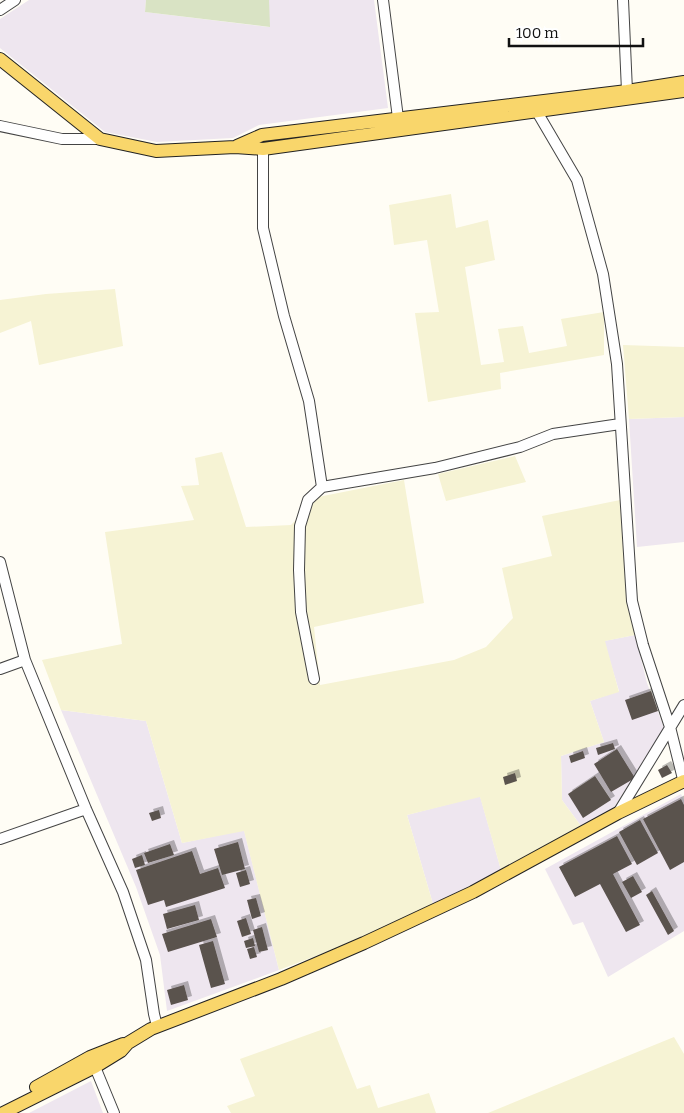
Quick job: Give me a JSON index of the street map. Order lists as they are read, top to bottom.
{
  "scale_bar": "100 m"
}
